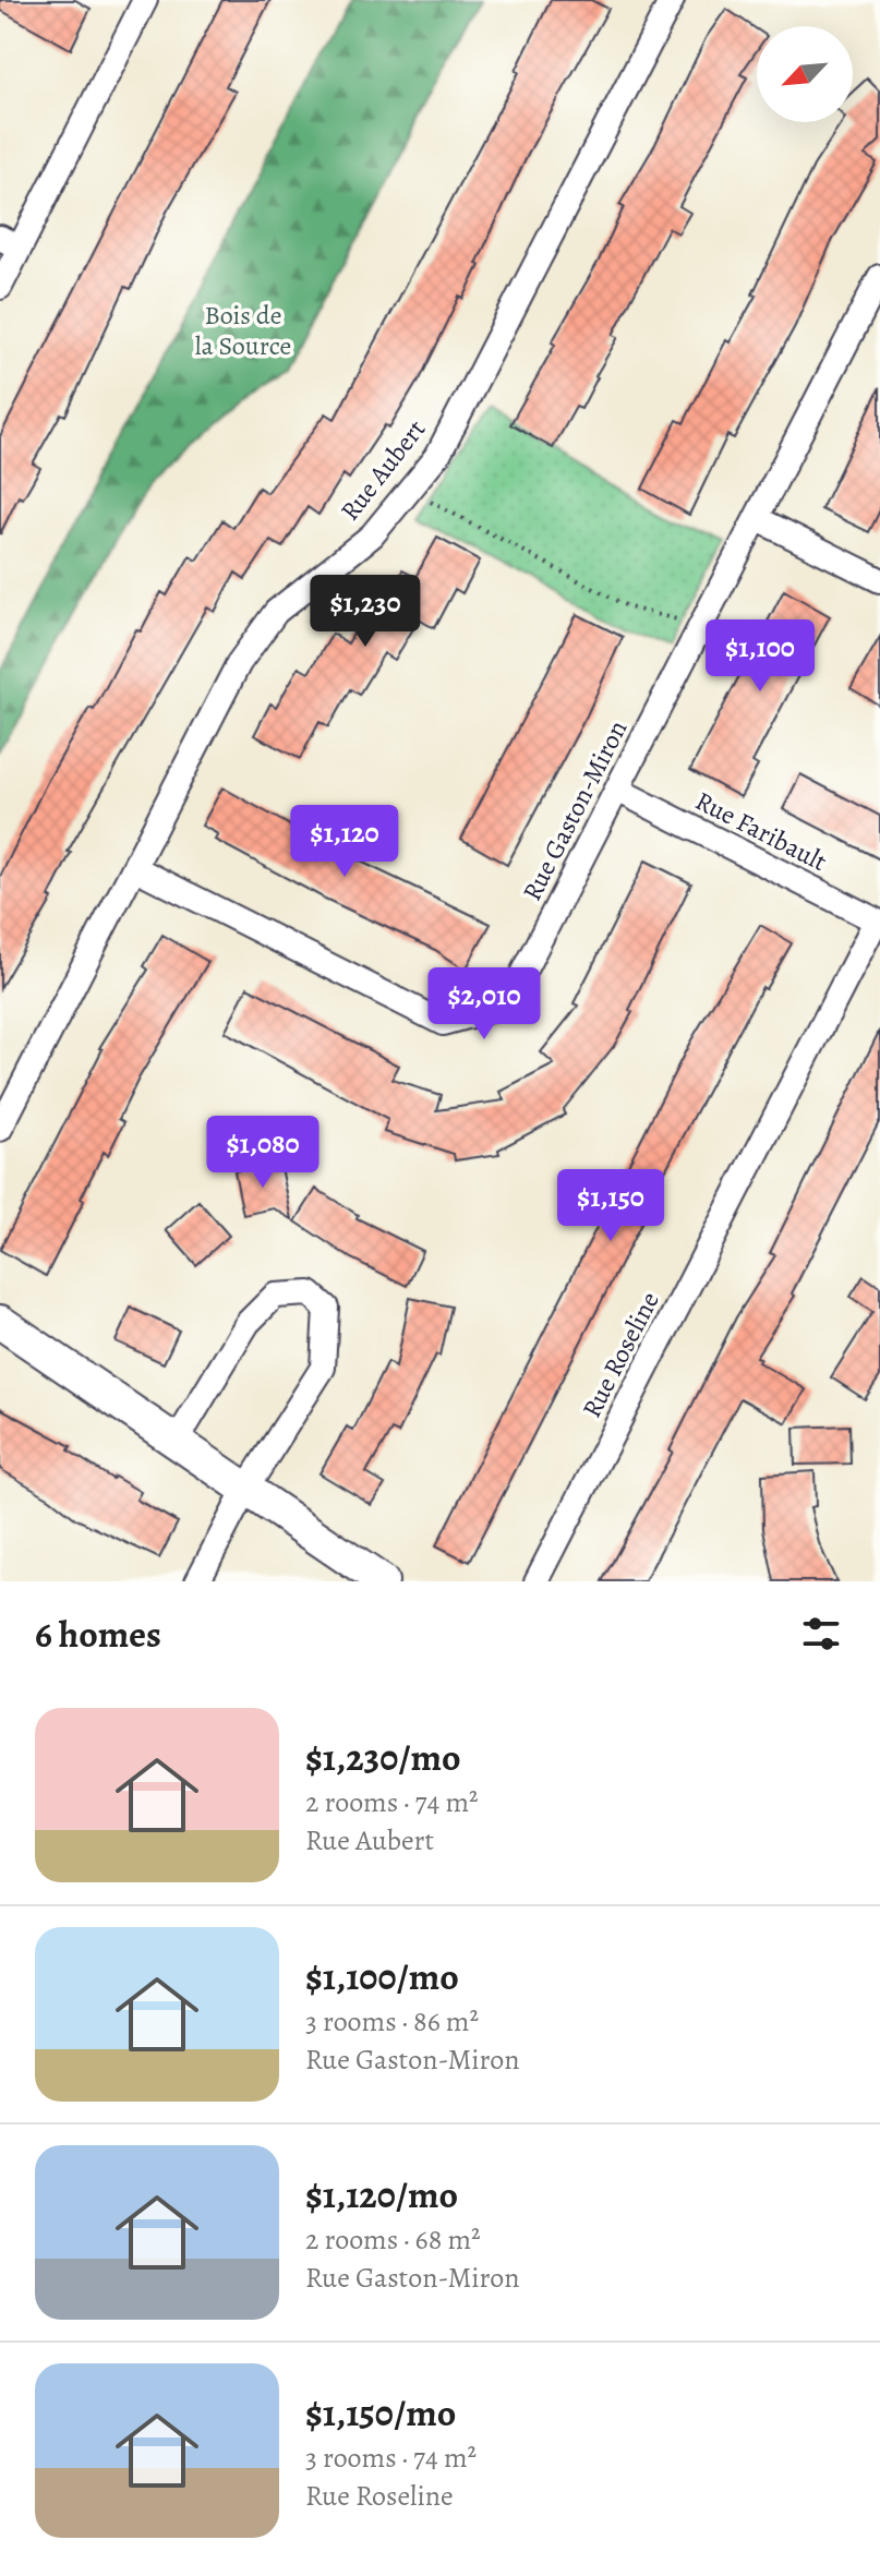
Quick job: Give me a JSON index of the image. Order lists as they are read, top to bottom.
{
  "streets": {
    "street": [
      "Rue Aubert",
      "Rue Gaston-Miron",
      "Rue Faribault",
      "Rue Roseline"
    ]
  },
  "crossings": [
    ["Rue Aubert", "Rue Gaston-Miron"],
    ["Rue Gaston-Miron", "Rue Faribault"],
    ["Rue Faribault", "Rue Roseline"]
  ],
  "parks": ["Bois de la Source"],
  "north": "bottom left",
  "page": {
    "price": [
      "$1,230",
      "$1,100",
      "$1,120",
      "$2,010",
      "$1,080",
      "$1,150"
    ],
    "heading": "6 homes",
    "list": [
      {
        "name": "$1,230/mo",
        "note": "2 rooms · 74 m² · Rue Aubert"
      },
      {
        "name": "$1,100/mo",
        "note": "3 rooms · 86 m² · Rue Gaston-Miron"
      },
      {
        "name": "$1,120/mo",
        "note": "2 rooms · 68 m² · Rue Gaston-Miron"
      },
      {
        "name": "$1,150/mo",
        "note": "3 rooms · 74 m² · Rue Roseline"
      }
    ]
  }
}
